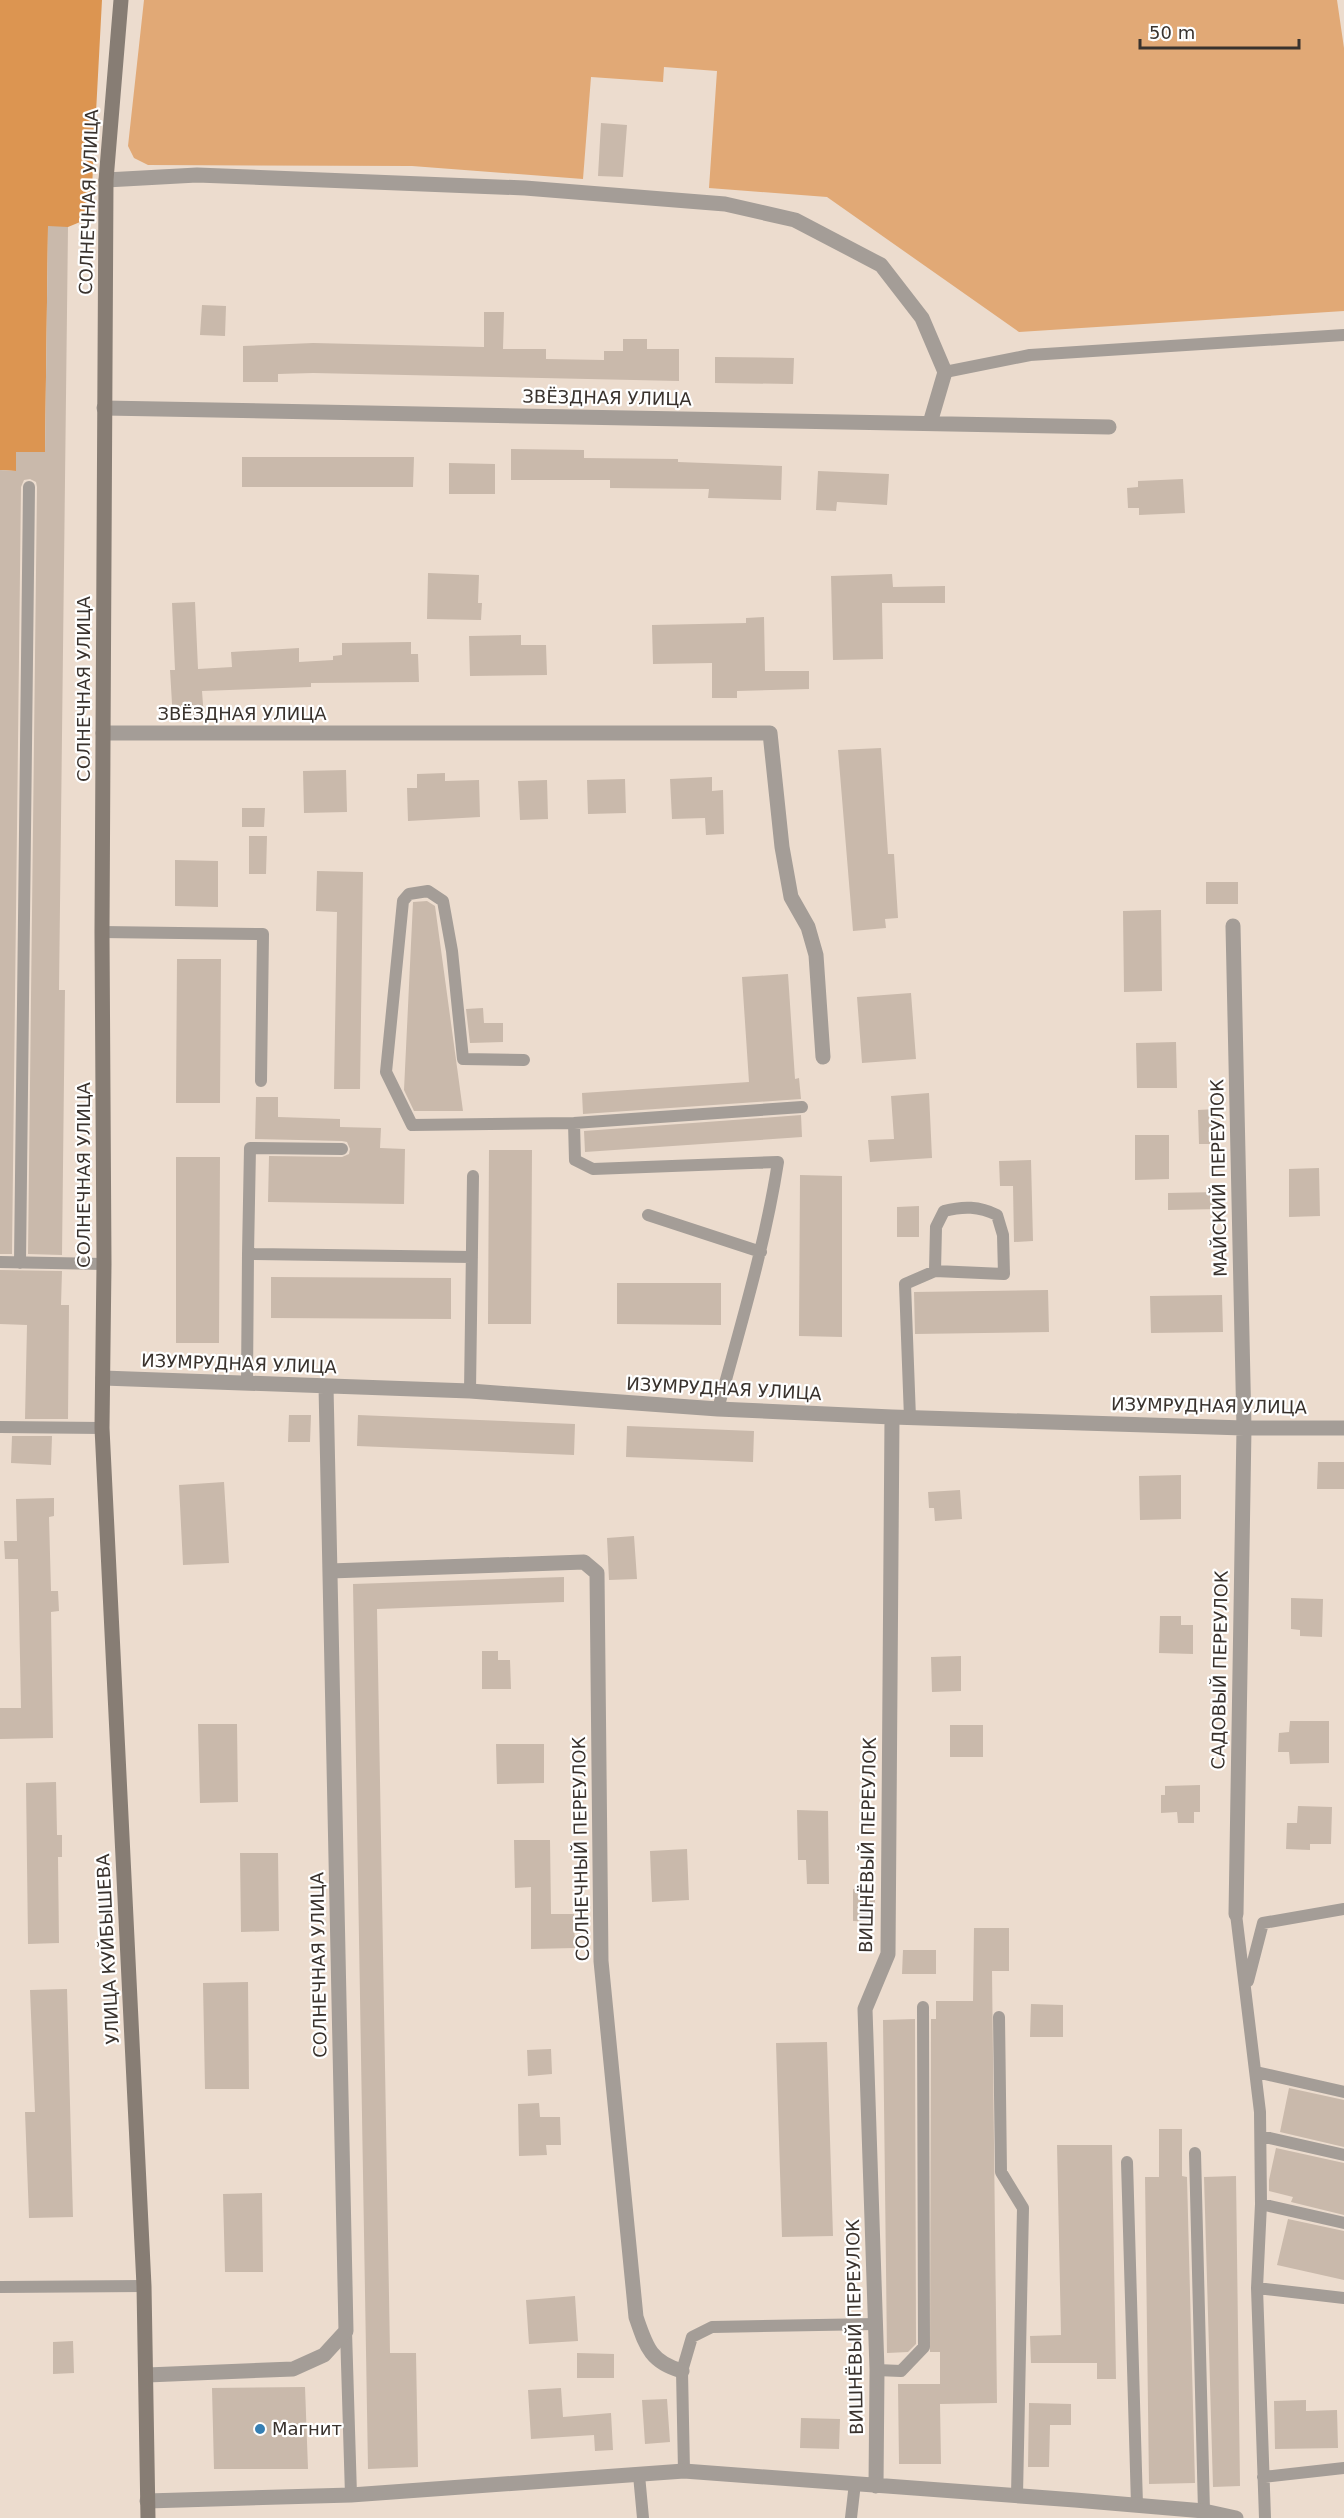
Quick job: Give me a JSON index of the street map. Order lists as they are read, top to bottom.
{
  "streets": {
    "street": [
      "СОЛНЕЧНАЯ УЛИЦА",
      "ЗВЁЗДНАЯ УЛИЦА",
      "МАЙСКИЙ ПЕРЕУЛОК",
      "ИЗУМРУДНАЯ УЛИЦА",
      "САДОВЫЙ ПЕРЕУЛОК",
      "ВИШНЁВЫЙ ПЕРЕУЛОК",
      "СОЛНЕЧНЫЙ ПЕРЕУЛОК",
      "УЛИЦА КУЙБЫШЕВА"
    ]
  },
  "crossings": [
    ["СОЛНЕЧНАЯ УЛИЦА", "ЗВЁЗДНАЯ УЛИЦА"],
    ["СОЛНЕЧНАЯ УЛИЦА", "ИЗУМРУДНАЯ УЛИЦА"],
    ["СОЛНЕЧНАЯ УЛИЦА", "СОЛНЕЧНЫЙ ПЕРЕУЛОК"],
    ["СОЛНЕЧНАЯ УЛИЦА", "УЛИЦА КУЙБЫШЕВА"],
    ["МАЙСКИЙ ПЕРЕУЛОК", "ИЗУМРУДНАЯ УЛИЦА"],
    ["МАЙСКИЙ ПЕРЕУЛОК", "САДОВЫЙ ПЕРЕУЛОК"],
    ["ИЗУМРУДНАЯ УЛИЦА", "САДОВЫЙ ПЕРЕУЛОК"],
    ["ИЗУМРУДНАЯ УЛИЦА", "ВИШНЁВЫЙ ПЕРЕУЛОК"],
    ["ИЗУМРУДНАЯ УЛИЦА", "УЛИЦА КУЙБЫШЕВА"]
  ],
  "places": ["Магнит"],
  "scale_bar": "50 m"
}
